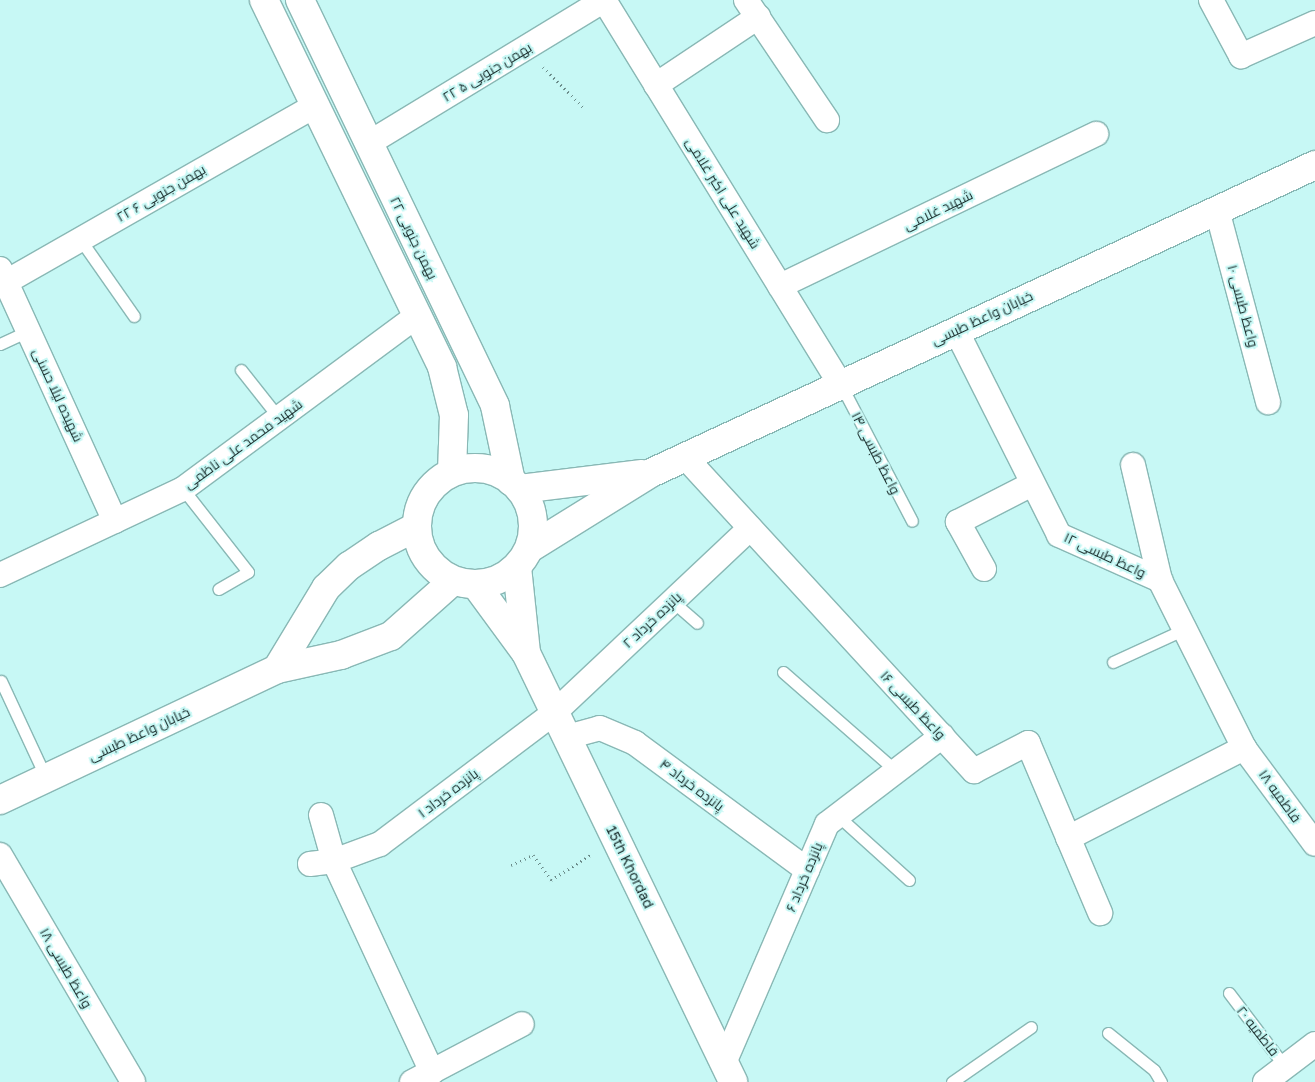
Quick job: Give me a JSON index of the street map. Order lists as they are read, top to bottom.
{
  "streets": {
    "street": [
      "۲۲ بهمن جنوبی ۵",
      "۲۲ بهمن جنوبی ۶",
      "شهید علی اکبر غلامی",
      "شهید غلامی",
      "۲۲ بهمن جنوبی",
      "واعظ طبسی ۱۰",
      "خیابان واعظ طبسی",
      "شهیده لیلا حسنی",
      "شهید محمد علی ناظمی",
      "واعظ طبسی ۱۲",
      "پانزده خرداد ۲",
      "واعظ طبسی ۱۶",
      "پانزده خرداد ۴",
      "پانزده خرداد ۱",
      "فاطمیه ۱۸",
      "15th Khordad",
      "پانزده خرداد ۶",
      "واعظ طبسی ۱۸"
    ],
    "lane": ["واعظ طبسی ۱۴", "فاطمیه ۲۰"]
  },
  "crossings": [
    ["۲۲ بهمن جنوبی ۵", "شهید علی اکبر غلامی"],
    ["۲۲ بهمن جنوبی ۵", "۲۲ بهمن جنوبی"],
    ["۲۲ بهمن جنوبی ۶", "شهیده لیلا حسنی"],
    ["شهید علی اکبر غلامی", "شهید غلامی"],
    ["شهید علی اکبر غلامی", "خیابان واعظ طبسی"],
    ["شهید علی اکبر غلامی", "واعظ طبسی ۱۴"],
    ["۲۲ بهمن جنوبی", "خیابان واعظ طبسی"],
    ["واعظ طبسی ۱۰", "خیابان واعظ طبسی"],
    ["خیابان واعظ طبسی", "واعظ طبسی ۱۴"],
    ["خیابان واعظ طبسی", "واعظ طبسی ۱۲"],
    ["خیابان واعظ طبسی", "واعظ طبسی ۱۶"],
    ["شهیده لیلا حسنی", "شهید محمد علی ناظمی"],
    ["واعظ طبسی ۱۲", "فاطمیه ۱۸"],
    ["پانزده خرداد ۲", "واعظ طبسی ۱۶"],
    ["پانزده خرداد ۲", "پانزده خرداد ۱"],
    ["پانزده خرداد ۲", "15th Khordad"],
    ["واعظ طبسی ۱۶", "پانزده خرداد ۶"],
    ["پانزده خرداد ۴", "15th Khordad"],
    ["پانزده خرداد ۴", "پانزده خرداد ۶"],
    ["پانزده خرداد ۱", "15th Khordad"],
    ["15th Khordad", "پانزده خرداد ۶"]
  ]
}
